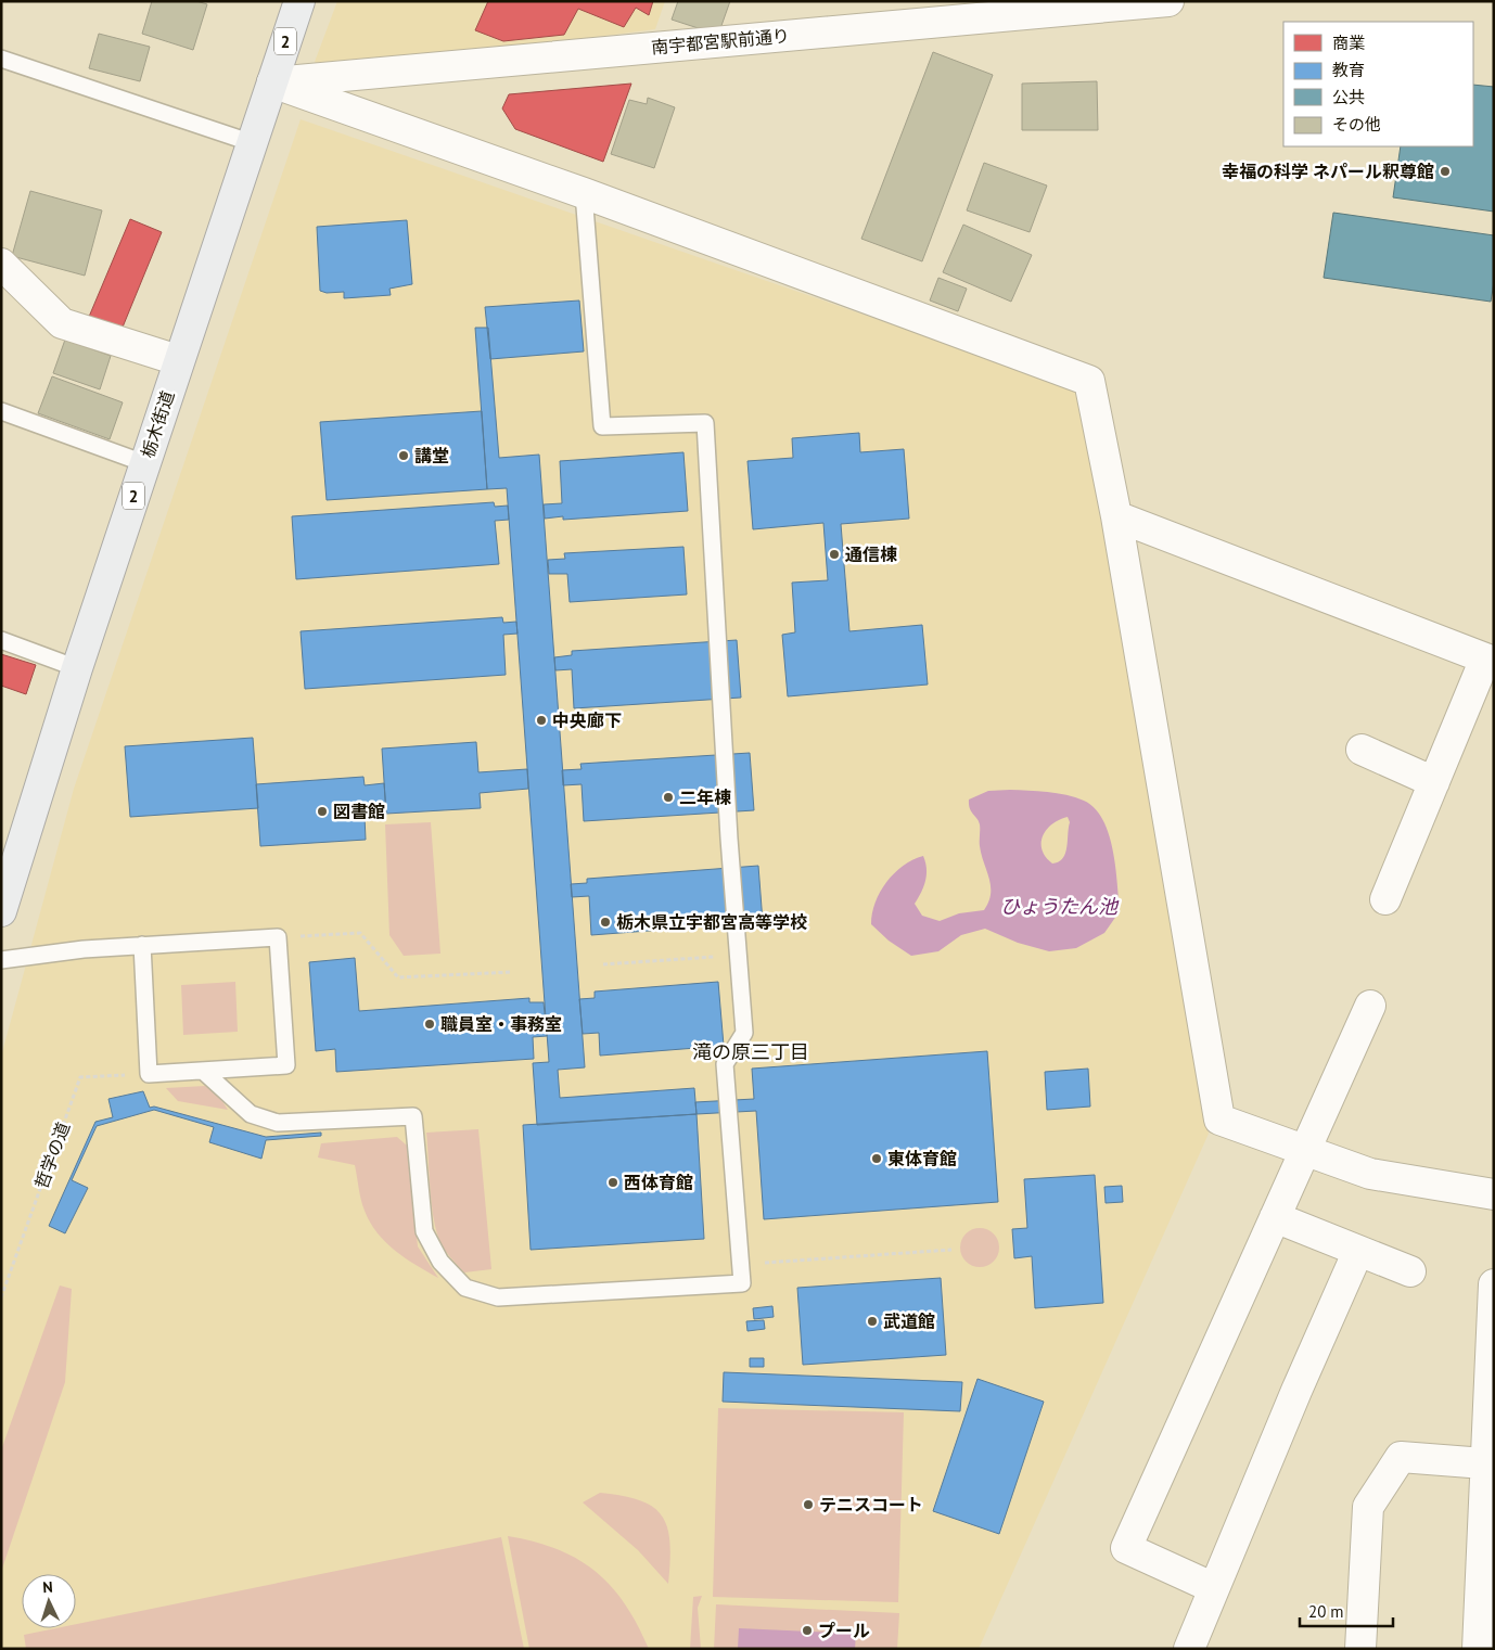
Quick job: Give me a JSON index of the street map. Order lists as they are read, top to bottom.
{
  "streets": {
    "main road": ["2", "栃木街道"],
    "street": ["南宇都宮駅前通り"],
    "path": ["哲学の道"]
  },
  "crossings": [
    ["南宇都宮駅前通り", "栃木街道"]
  ],
  "districts": ["滝の原三丁目"],
  "water": ["ひょうたん池"],
  "places": [
    "幸福の科学 ネパール釈尊館",
    "講堂",
    "通信棟",
    "中央廊下",
    "二年棟",
    "図書館",
    "栃木県立宇都宮高等学校",
    "職員室・事務室",
    "東体育館",
    "西体育館",
    "武道館",
    "テニスコート",
    "プール"
  ],
  "legend": [
    "商業",
    "教育",
    "公共",
    "その他"
  ],
  "scale_bar": "20 m",
  "north": "top"
}
